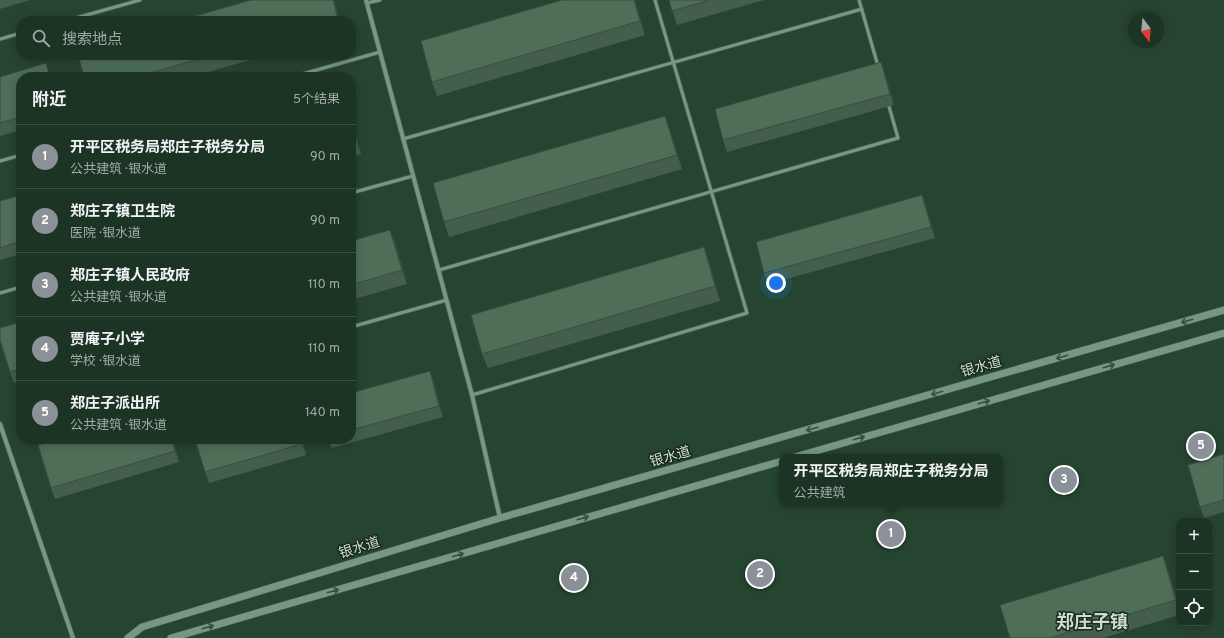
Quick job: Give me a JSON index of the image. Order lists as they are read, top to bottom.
{
  "streets": {
    "street": ["银水道"]
  },
  "districts": ["郑庄子镇"],
  "north": "bottom",
  "page": {
    "search": "搜索地点",
    "heading": ["附近", "5个结果"],
    "list": [
      {
        "mark": "1",
        "name": "开平区税务局郑庄子税务分局",
        "note": "公共建筑 · 银水道",
        "value": "90 m"
      },
      {
        "mark": "2",
        "name": "郑庄子镇卫生院",
        "note": "医院 · 银水道",
        "value": "90 m"
      },
      {
        "mark": "3",
        "name": "郑庄子镇人民政府",
        "note": "公共建筑 · 银水道",
        "value": "110 m"
      },
      {
        "mark": "4",
        "name": "贾庵子小学",
        "note": "学校 · 银水道",
        "value": "110 m"
      },
      {
        "mark": "5",
        "name": "郑庄子派出所",
        "note": "公共建筑 · 银水道",
        "value": "140 m"
      }
    ],
    "pins": [
      "5",
      "3",
      "1",
      "2",
      "4"
    ],
    "popup": ["开平区税务局郑庄子税务分局", "公共建筑"],
    "map_buttons": ["+", "−"]
  }
}
